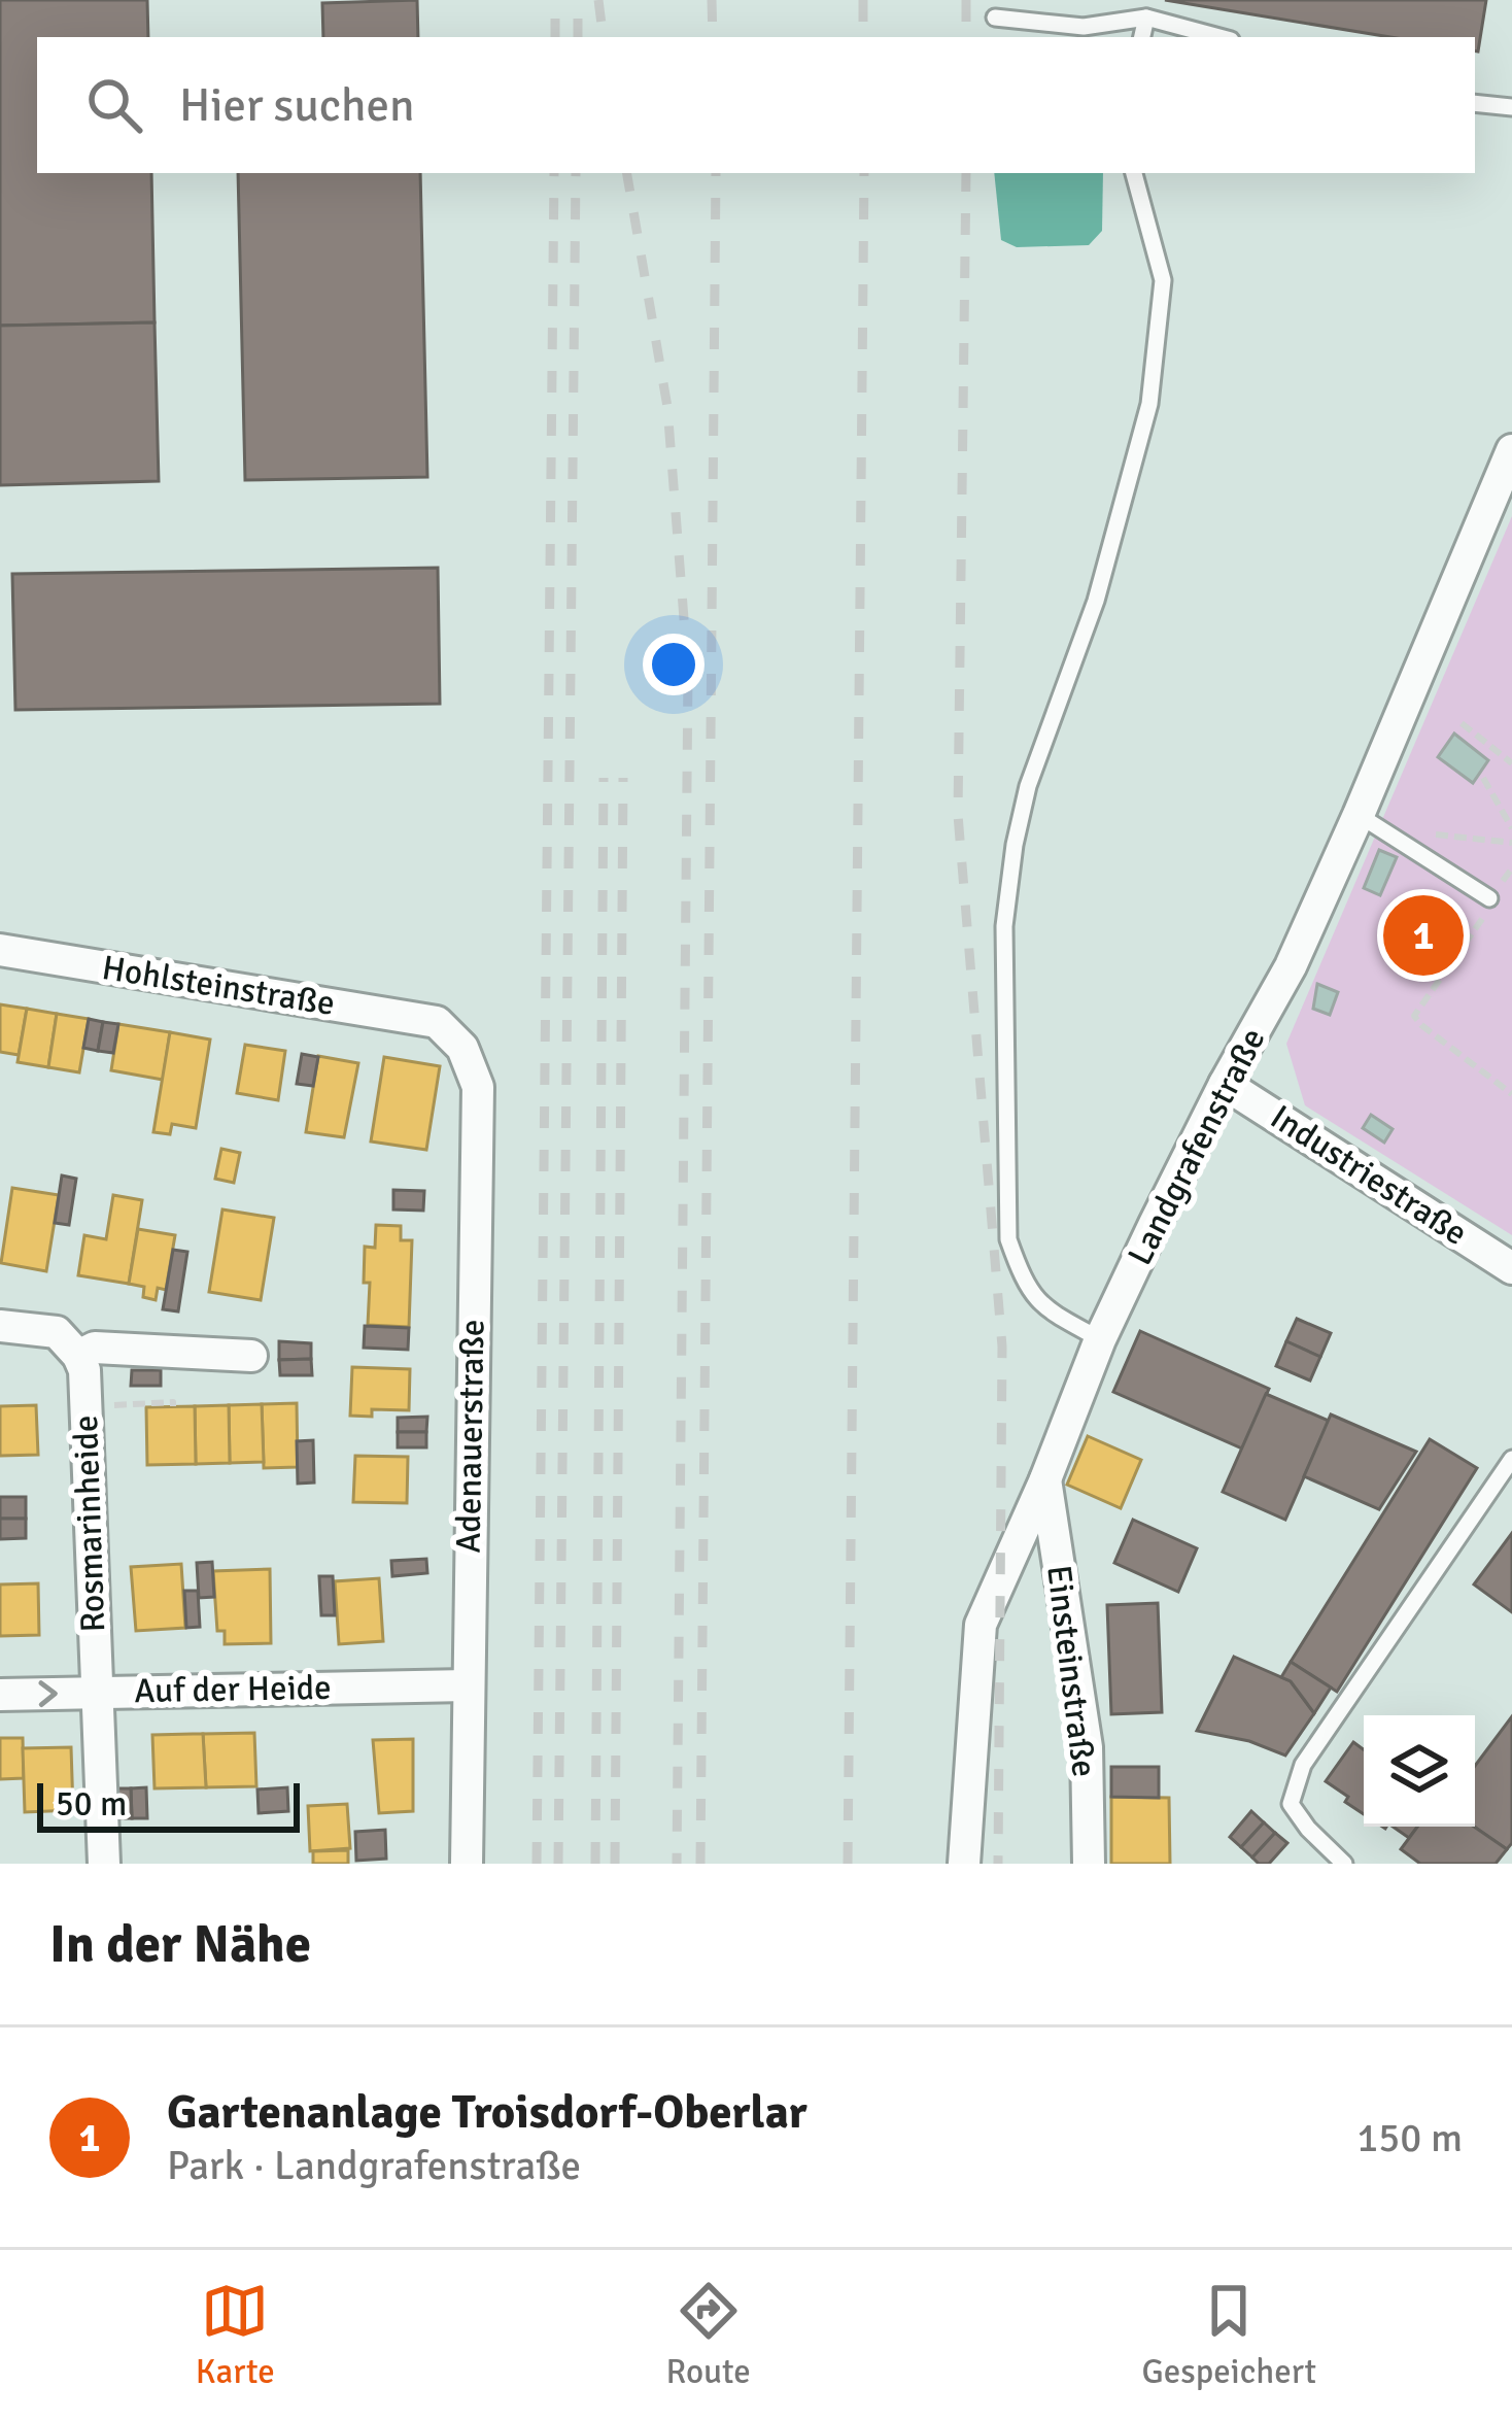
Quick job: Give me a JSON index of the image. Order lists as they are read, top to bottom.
{
  "streets": {
    "street": [
      "Hohlsteinstraße",
      "Landgrafenstraße",
      "Industriestraße",
      "Adenauerstraße",
      "Rosmarinheide",
      "Einsteinstraße",
      "Auf der Heide"
    ]
  },
  "crossings": [
    ["Hohlsteinstraße", "Adenauerstraße"],
    ["Landgrafenstraße", "Industriestraße"],
    ["Landgrafenstraße", "Einsteinstraße"],
    ["Adenauerstraße", "Auf der Heide"],
    ["Rosmarinheide", "Auf der Heide"]
  ],
  "scale_bar": "50 m",
  "page": {
    "search": "Hier suchen",
    "pins": "1",
    "scale": "50 m",
    "heading": "In der Nähe",
    "list": [
      {
        "mark": "1",
        "name": "Gartenanlage Troisdorf-Oberlar",
        "note": "Park · Landgrafenstraße",
        "value": "150 m"
      }
    ],
    "nav": ["Karte", "Route", "Gespeichert"]
  }
}
